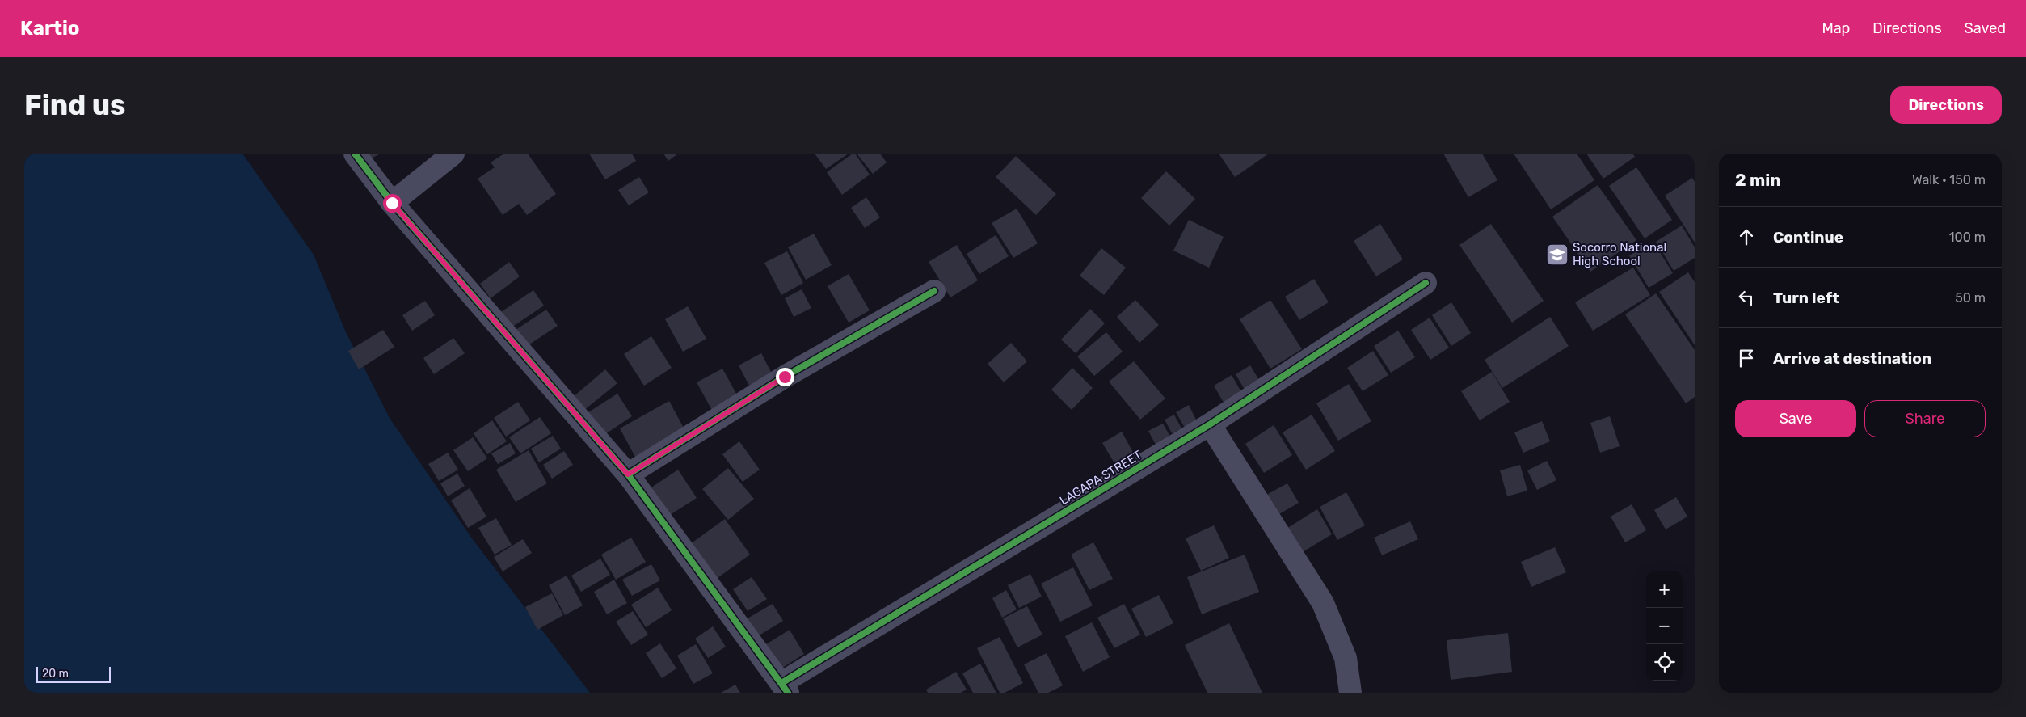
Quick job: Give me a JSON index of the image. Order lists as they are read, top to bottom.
{
  "streets": {
    "street": ["LAGAPA STREET"]
  },
  "places": {
    "school or university": ["Socorro National High School"]
  },
  "scale_bar": "20 m",
  "page": {
    "header": "Kartio",
    "nav": ["Map", "Directions", "Saved"],
    "buttons": [
      "Directions",
      ["Save", "Share"]
    ],
    "title": "Find us",
    "heading": ["2 min", "Walk · 150 m"],
    "list": [
      ["Continue", "100 m"],
      ["Turn left", "50 m"],
      "Arrive at destination"
    ],
    "map_buttons": ["+", "−"],
    "scale": "20 m"
  }
}
